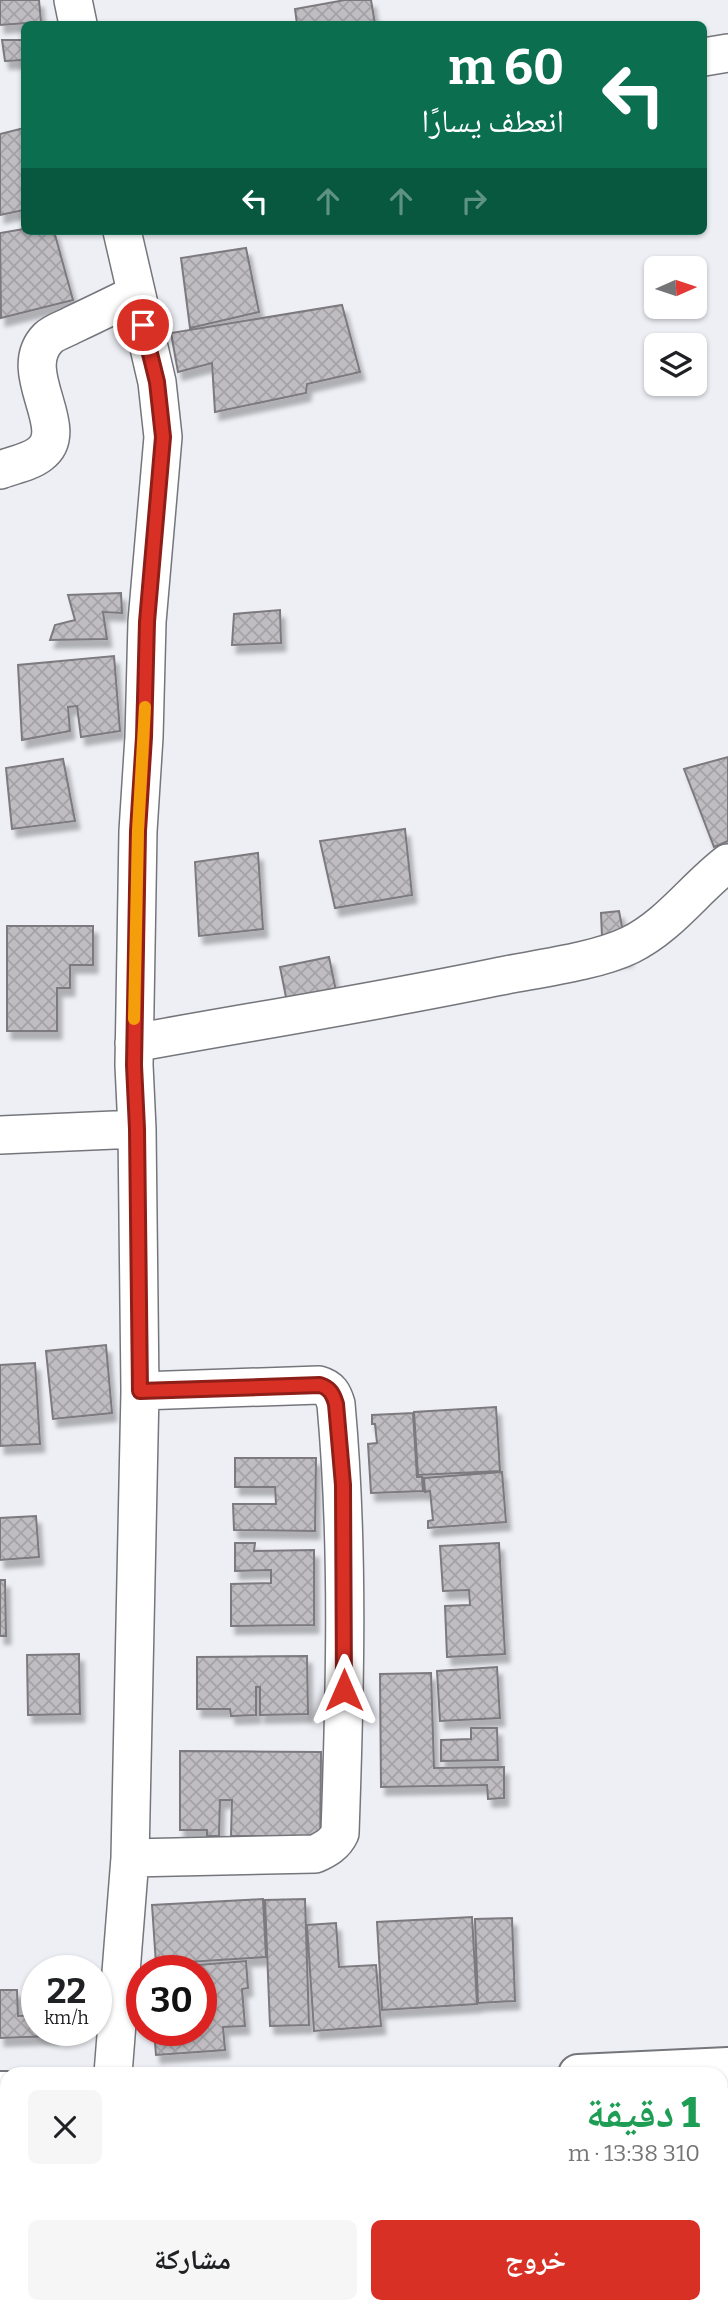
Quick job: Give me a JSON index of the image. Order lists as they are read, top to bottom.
{
  "north": "right",
  "page": {
    "turn": ["60 m", "انعطف يسارًا"],
    "speed": "22 km/h",
    "limit": "30",
    "heading": ["1 دقيقة", "310 m · 13:38"],
    "buttons": ["خروج", "مشاركة"]
  }
}
